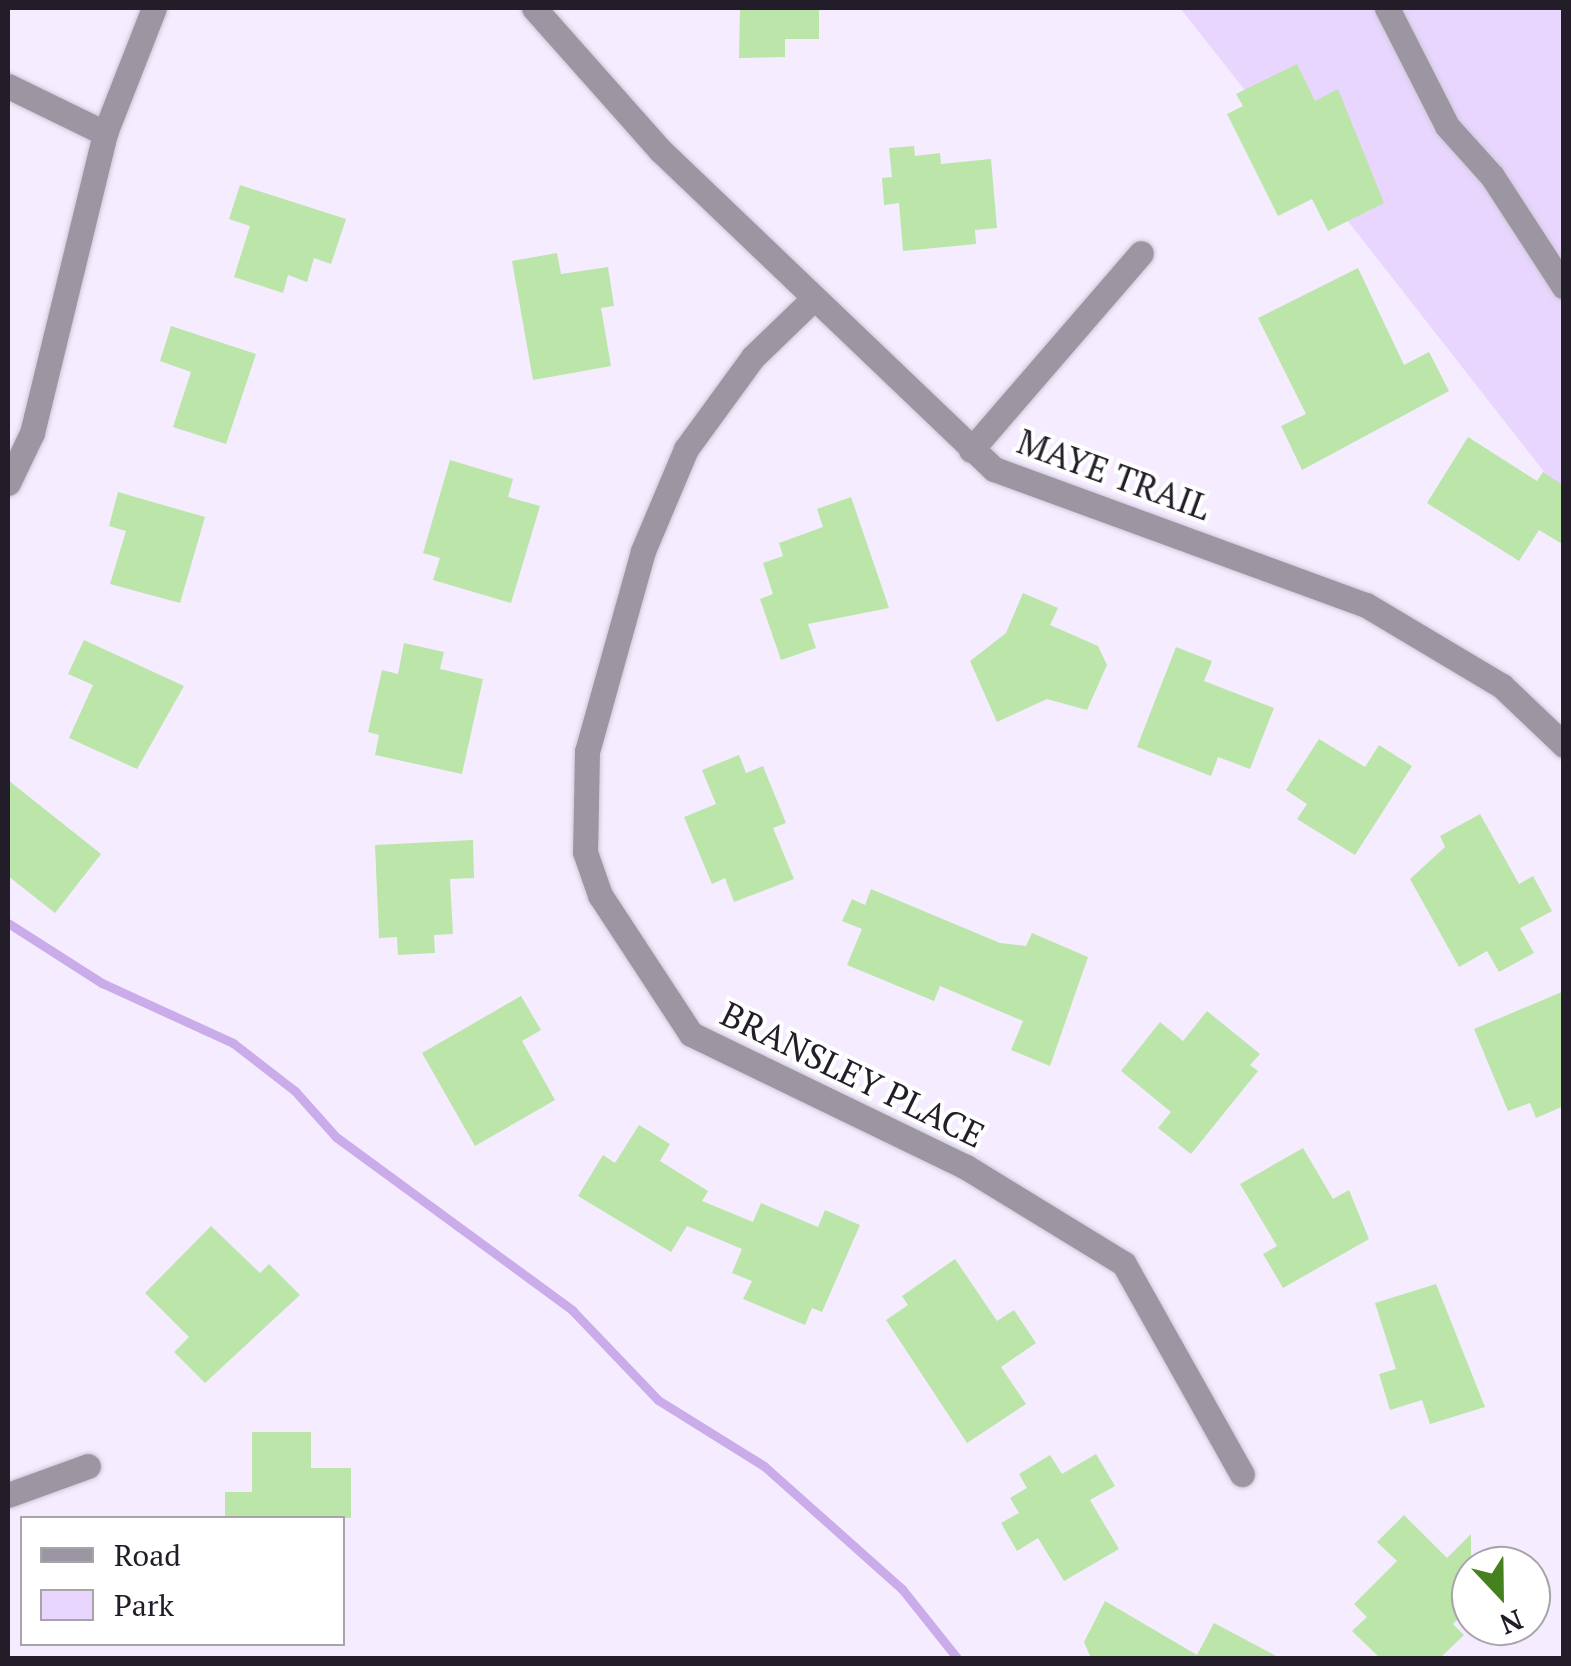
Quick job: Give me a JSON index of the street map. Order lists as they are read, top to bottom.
{
  "streets": {
    "street": ["MAYE TRAIL", "BRANSLEY PLACE"]
  },
  "crossings": [
    ["MAYE TRAIL", "BRANSLEY PLACE"]
  ],
  "legend": ["Road", "Park"],
  "north": "bottom"
}
